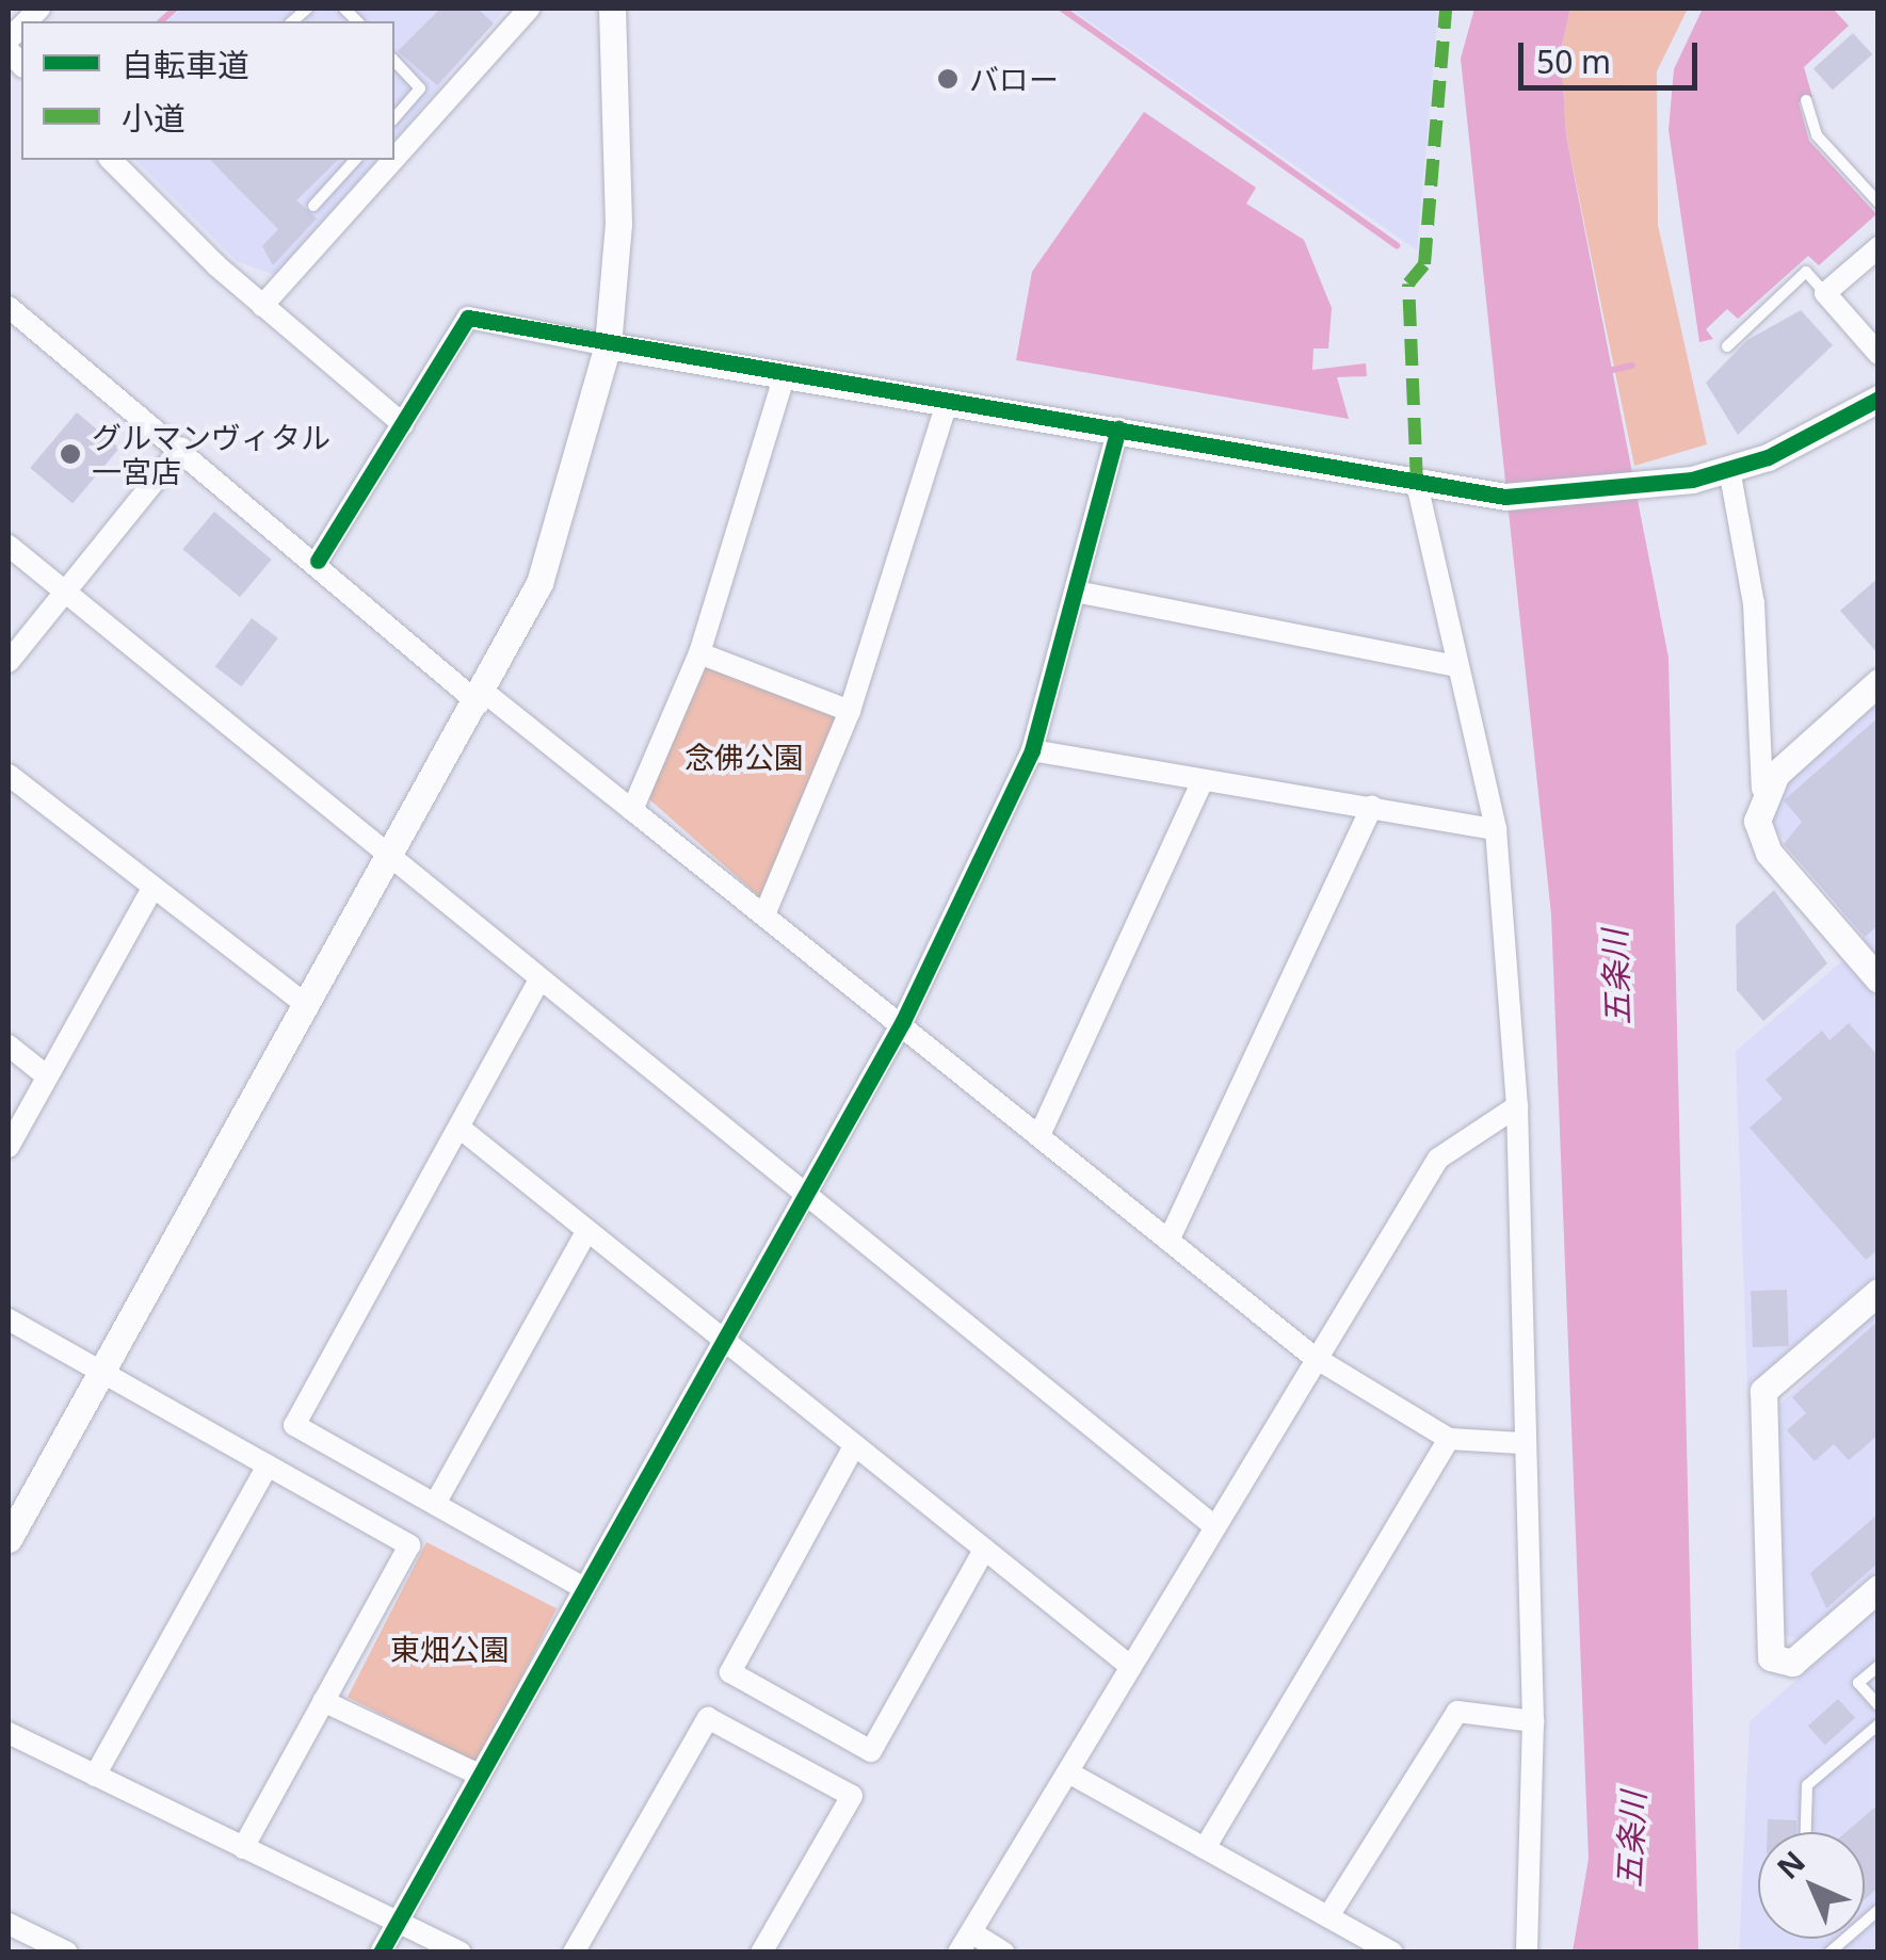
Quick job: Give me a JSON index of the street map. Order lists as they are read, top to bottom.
{
  "water": ["五条川"],
  "parks": ["念佛公園", "東畑公園"],
  "places": ["バロー", "グルマンヴィタル 一宮店"],
  "legend": ["自転車道", "小道"],
  "scale_bar": "50 m",
  "north": "top left"
}
